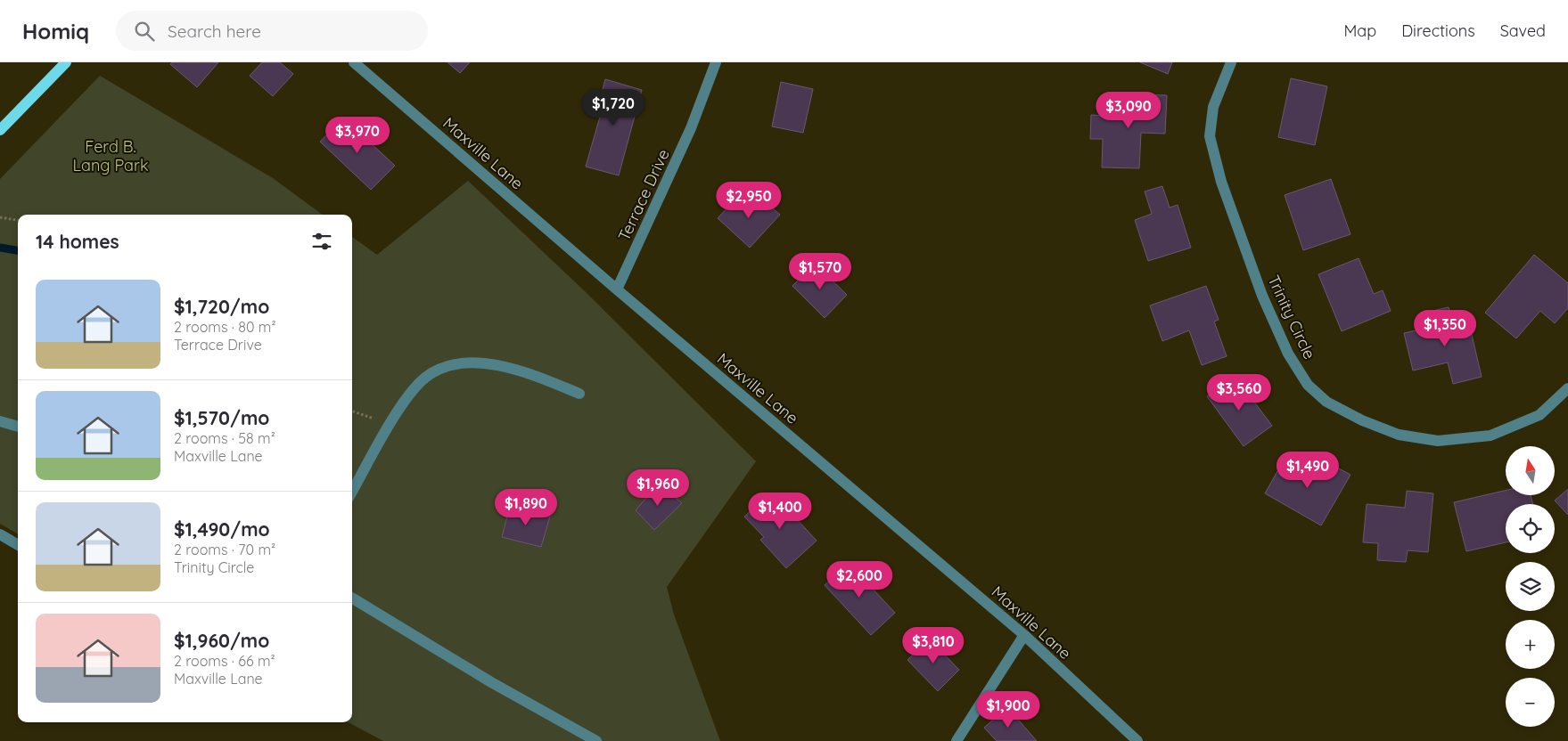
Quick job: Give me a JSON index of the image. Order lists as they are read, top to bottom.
{
  "streets": {
    "street": ["Maxville Lane", "Terrace Drive", "Trinity Circle"]
  },
  "crossings": [
    ["Maxville Lane", "Terrace Drive"]
  ],
  "parks": ["Ferd B. Lang Park"],
  "north": "top",
  "page": {
    "header": "Homiq",
    "search": "Search here",
    "nav": ["Map", "Directions", "Saved"],
    "price": [
      "$1,720",
      "$3,090",
      "$3,970",
      "$2,950",
      "$1,570",
      "$1,350",
      "$3,560",
      "$1,490",
      "$1,960",
      "$1,890",
      "$1,400",
      "$2,600",
      "$3,810",
      "$1,900"
    ],
    "heading": "14 homes",
    "list": [
      {
        "name": "$1,720/mo",
        "note": "2 rooms · 80 m² · Terrace Drive"
      },
      {
        "name": "$1,570/mo",
        "note": "2 rooms · 58 m² · Maxville Lane"
      },
      {
        "name": "$1,490/mo",
        "note": "2 rooms · 70 m² · Trinity Circle"
      },
      {
        "name": "$1,960/mo",
        "note": "2 rooms · 66 m² · Maxville Lane"
      }
    ],
    "map_buttons": ["+", "−"]
  }
}
